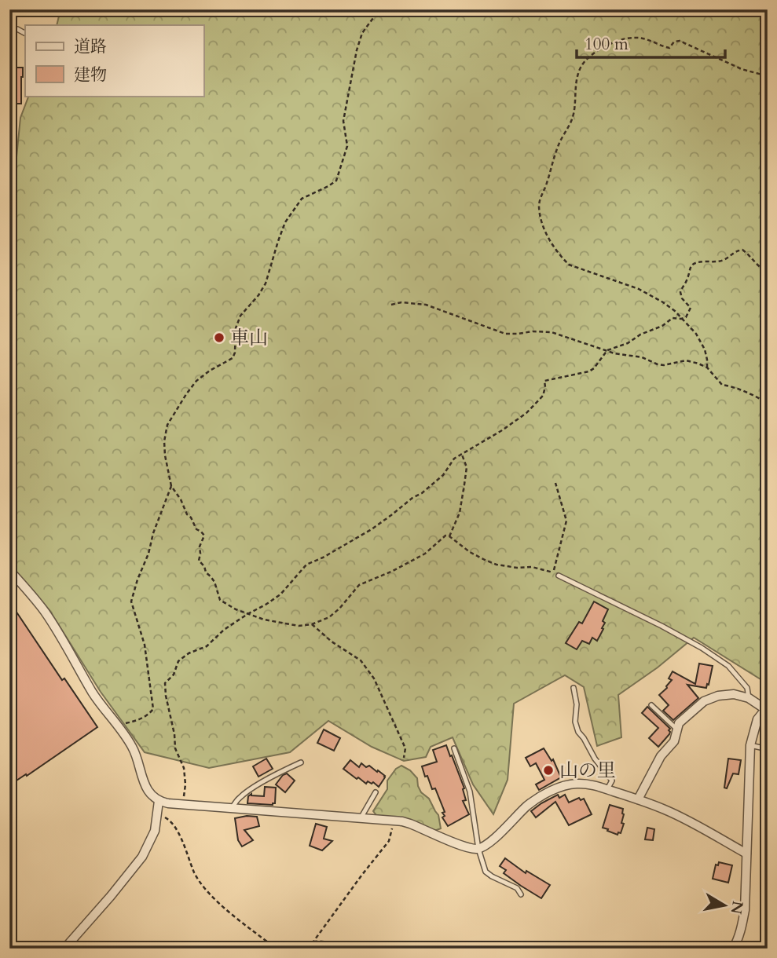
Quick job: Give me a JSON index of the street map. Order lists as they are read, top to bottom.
{
  "places": ["車山", "山の里"],
  "legend": ["道路", "建物"],
  "scale_bar": "100 m",
  "north": "right"
}
